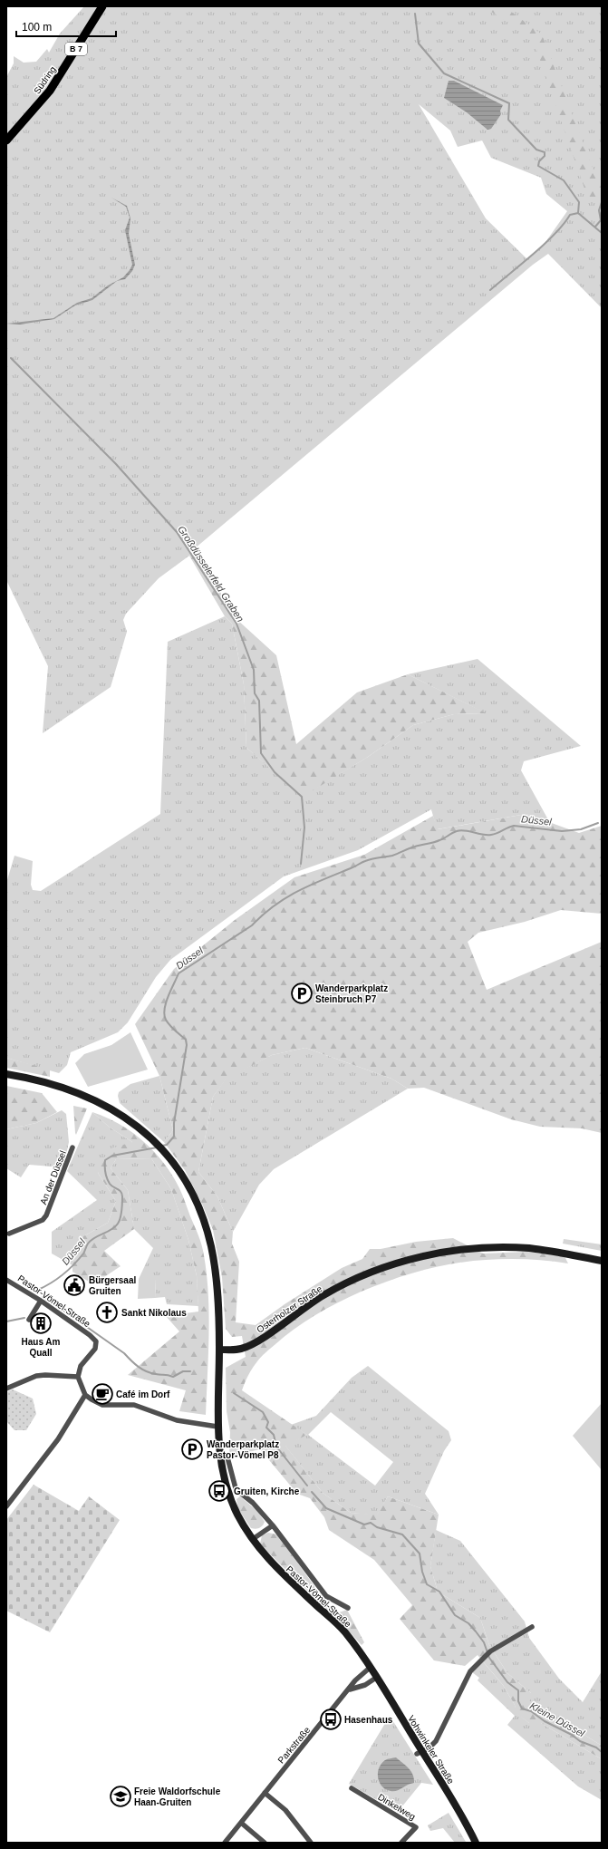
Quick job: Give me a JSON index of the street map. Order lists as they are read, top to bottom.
{
  "streets": {
    "main road": [
      "B 7",
      "Südring",
      "Pastor-Vömel-Straße",
      "Osterholzer Straße",
      "Vohwinkeler Straße"
    ],
    "street": ["An der Düssel", "Parkstraße", "Dinkelweg"]
  },
  "crossings": [
    ["Pastor-Vömel-Straße", "Osterholzer Straße"],
    ["Pastor-Vömel-Straße", "Parkstraße"],
    ["Pastor-Vömel-Straße", "Vohwinkeler Straße"],
    ["Parkstraße", "Vohwinkeler Straße"]
  ],
  "water": ["Großdüsselerfeld Graben", "Düssel", "Kleine Düssel"],
  "places": {
    "parking": ["Wanderparkplatz Steinbruch P7", "Wanderparkplatz Pastor-Vömel P8"],
    "public building": ["Bürgersaal Gruiten"],
    "church": ["Sankt Nikolaus"],
    "building": ["Haus Am Quall"],
    "cafe": ["Café im Dorf"],
    "bus stop": ["Gruiten, Kirche", "Hasenhaus"],
    "school or university": ["Freie Waldorfschule Haan-Gruiten"]
  },
  "scale_bar": "100 m"
}
